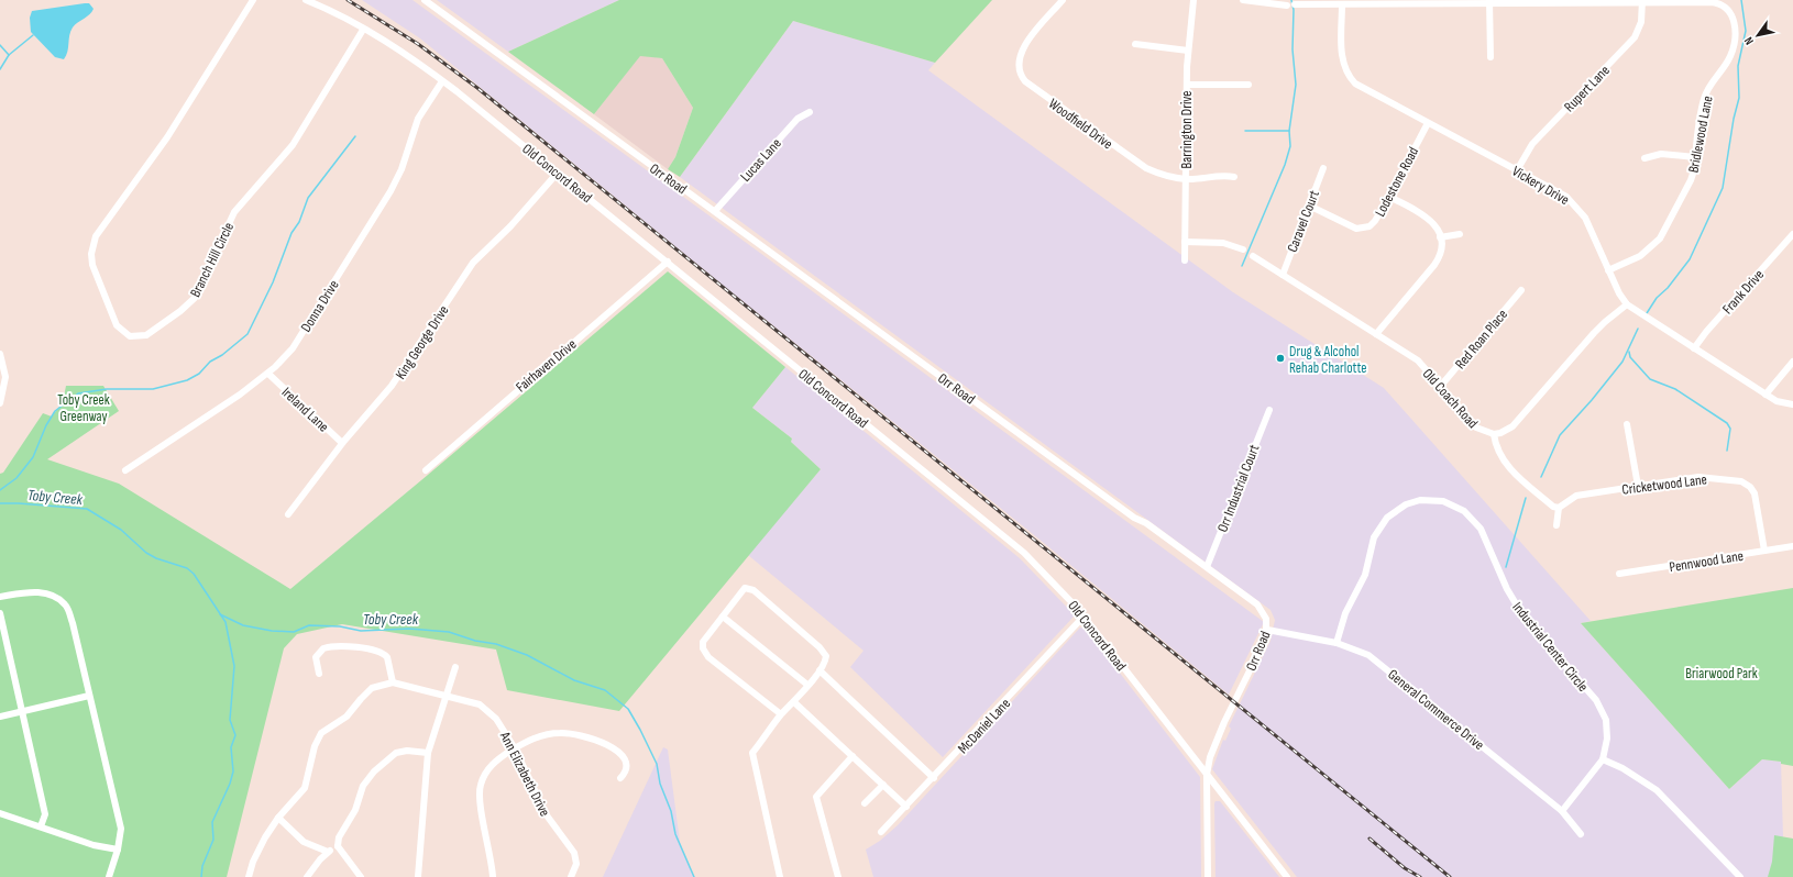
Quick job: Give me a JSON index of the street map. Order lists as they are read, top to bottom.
{
  "streets": {
    "street": [
      "Rupert Lane",
      "Woodfield Drive",
      "Barrington Drive",
      "Bridlewood Lane",
      "Lucas Lane",
      "Old Concord Road",
      "Orr Road",
      "Lodestone Road",
      "Vickery Drive",
      "Caravel Court",
      "Branch Hill Circle",
      "Frank Drive",
      "Donna Drive",
      "Red Roan Place",
      "King George Drive",
      "Fairhaven Drive",
      "Old Coach Road",
      "Ireland Lane",
      "Cricketwood Lane",
      "Orr Industrial Court",
      "Pennwood Lane",
      "Industrial Center Circle",
      "General Commerce Drive",
      "McDaniel Lane",
      "Ann Elizabeth Drive"
    ]
  },
  "crossings": [
    ["Rupert Lane", "Bridlewood Lane"],
    ["Rupert Lane", "Vickery Drive"],
    ["Woodfield Drive", "Barrington Drive"],
    ["Bridlewood Lane", "Vickery Drive"],
    ["Lucas Lane", "Orr Road"],
    ["Old Concord Road", "Orr Road"],
    ["Old Concord Road", "Branch Hill Circle"],
    ["Old Concord Road", "Donna Drive"],
    ["Old Concord Road", "King George Drive"],
    ["Old Concord Road", "Fairhaven Drive"],
    ["Old Concord Road", "McDaniel Lane"],
    ["Orr Road", "Orr Industrial Court"],
    ["Orr Road", "General Commerce Drive"],
    ["Lodestone Road", "Vickery Drive"],
    ["Lodestone Road", "Caravel Court"],
    ["Vickery Drive", "Frank Drive"],
    ["Vickery Drive", "Old Coach Road"],
    ["Caravel Court", "Old Coach Road"],
    ["Donna Drive", "Ireland Lane"],
    ["Red Roan Place", "Old Coach Road"],
    ["King George Drive", "Ireland Lane"],
    ["Cricketwood Lane", "Pennwood Lane"],
    ["Industrial Center Circle", "General Commerce Drive"]
  ],
  "water": ["Toby Creek"],
  "parks": ["Toby Creek Greenway", "Briarwood Park"],
  "places": ["Drug & Alcohol Rehab Charlotte"],
  "north": "bottom left"
}
